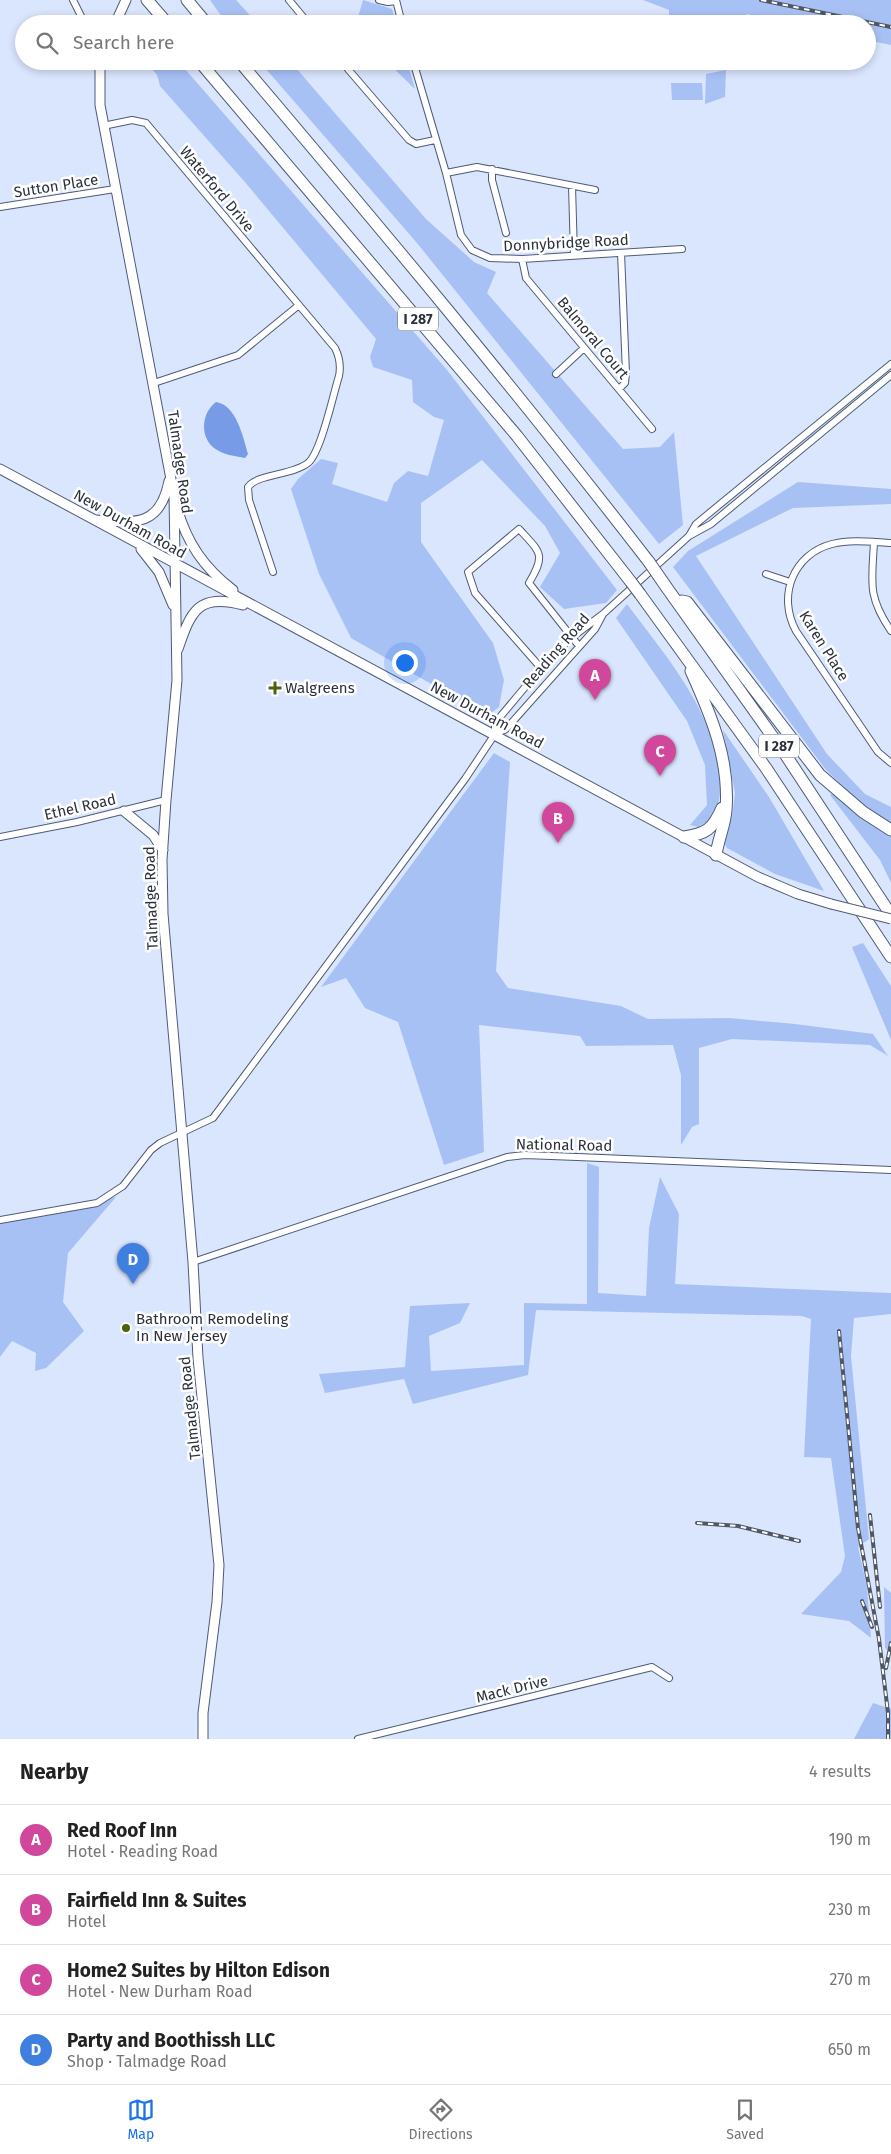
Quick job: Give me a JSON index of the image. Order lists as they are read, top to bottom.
{
  "streets": {
    "highway": ["I 287"],
    "street": [
      "Sutton Place",
      "Waterford Drive",
      "Donnybridge Road",
      "Balmoral Court",
      "Talmadge Road",
      "New Durham Road",
      "Karen Place",
      "Reading Road",
      "Ethel Road",
      "National Road",
      "Mack Drive"
    ]
  },
  "crossings": [
    ["Sutton Place", "Talmadge Road"],
    ["Waterford Drive", "Talmadge Road"],
    ["Donnybridge Road", "Balmoral Court"],
    ["Talmadge Road", "New Durham Road"],
    ["Talmadge Road", "Ethel Road"],
    ["Talmadge Road", "National Road"],
    ["New Durham Road", "Reading Road"]
  ],
  "places": {
    "health": ["Walgreens"],
    "other": ["Bathroom Remodeling In New Jersey"]
  },
  "page": {
    "search": "Search here",
    "pins": [
      "A",
      "C",
      "B",
      "D"
    ],
    "heading": ["Nearby", "4 results"],
    "list": [
      {
        "mark": "A",
        "name": "Red Roof Inn",
        "note": "Hotel · Reading Road",
        "value": "190 m"
      },
      {
        "mark": "B",
        "name": "Fairfield Inn & Suites",
        "note": "Hotel",
        "value": "230 m"
      },
      {
        "mark": "C",
        "name": "Home2 Suites by Hilton Edison",
        "note": "Hotel · New Durham Road",
        "value": "270 m"
      },
      {
        "mark": "D",
        "name": "Party and Boothissh LLC",
        "note": "Shop · Talmadge Road",
        "value": "650 m"
      }
    ],
    "nav": ["Map", "Directions", "Saved"]
  }
}
